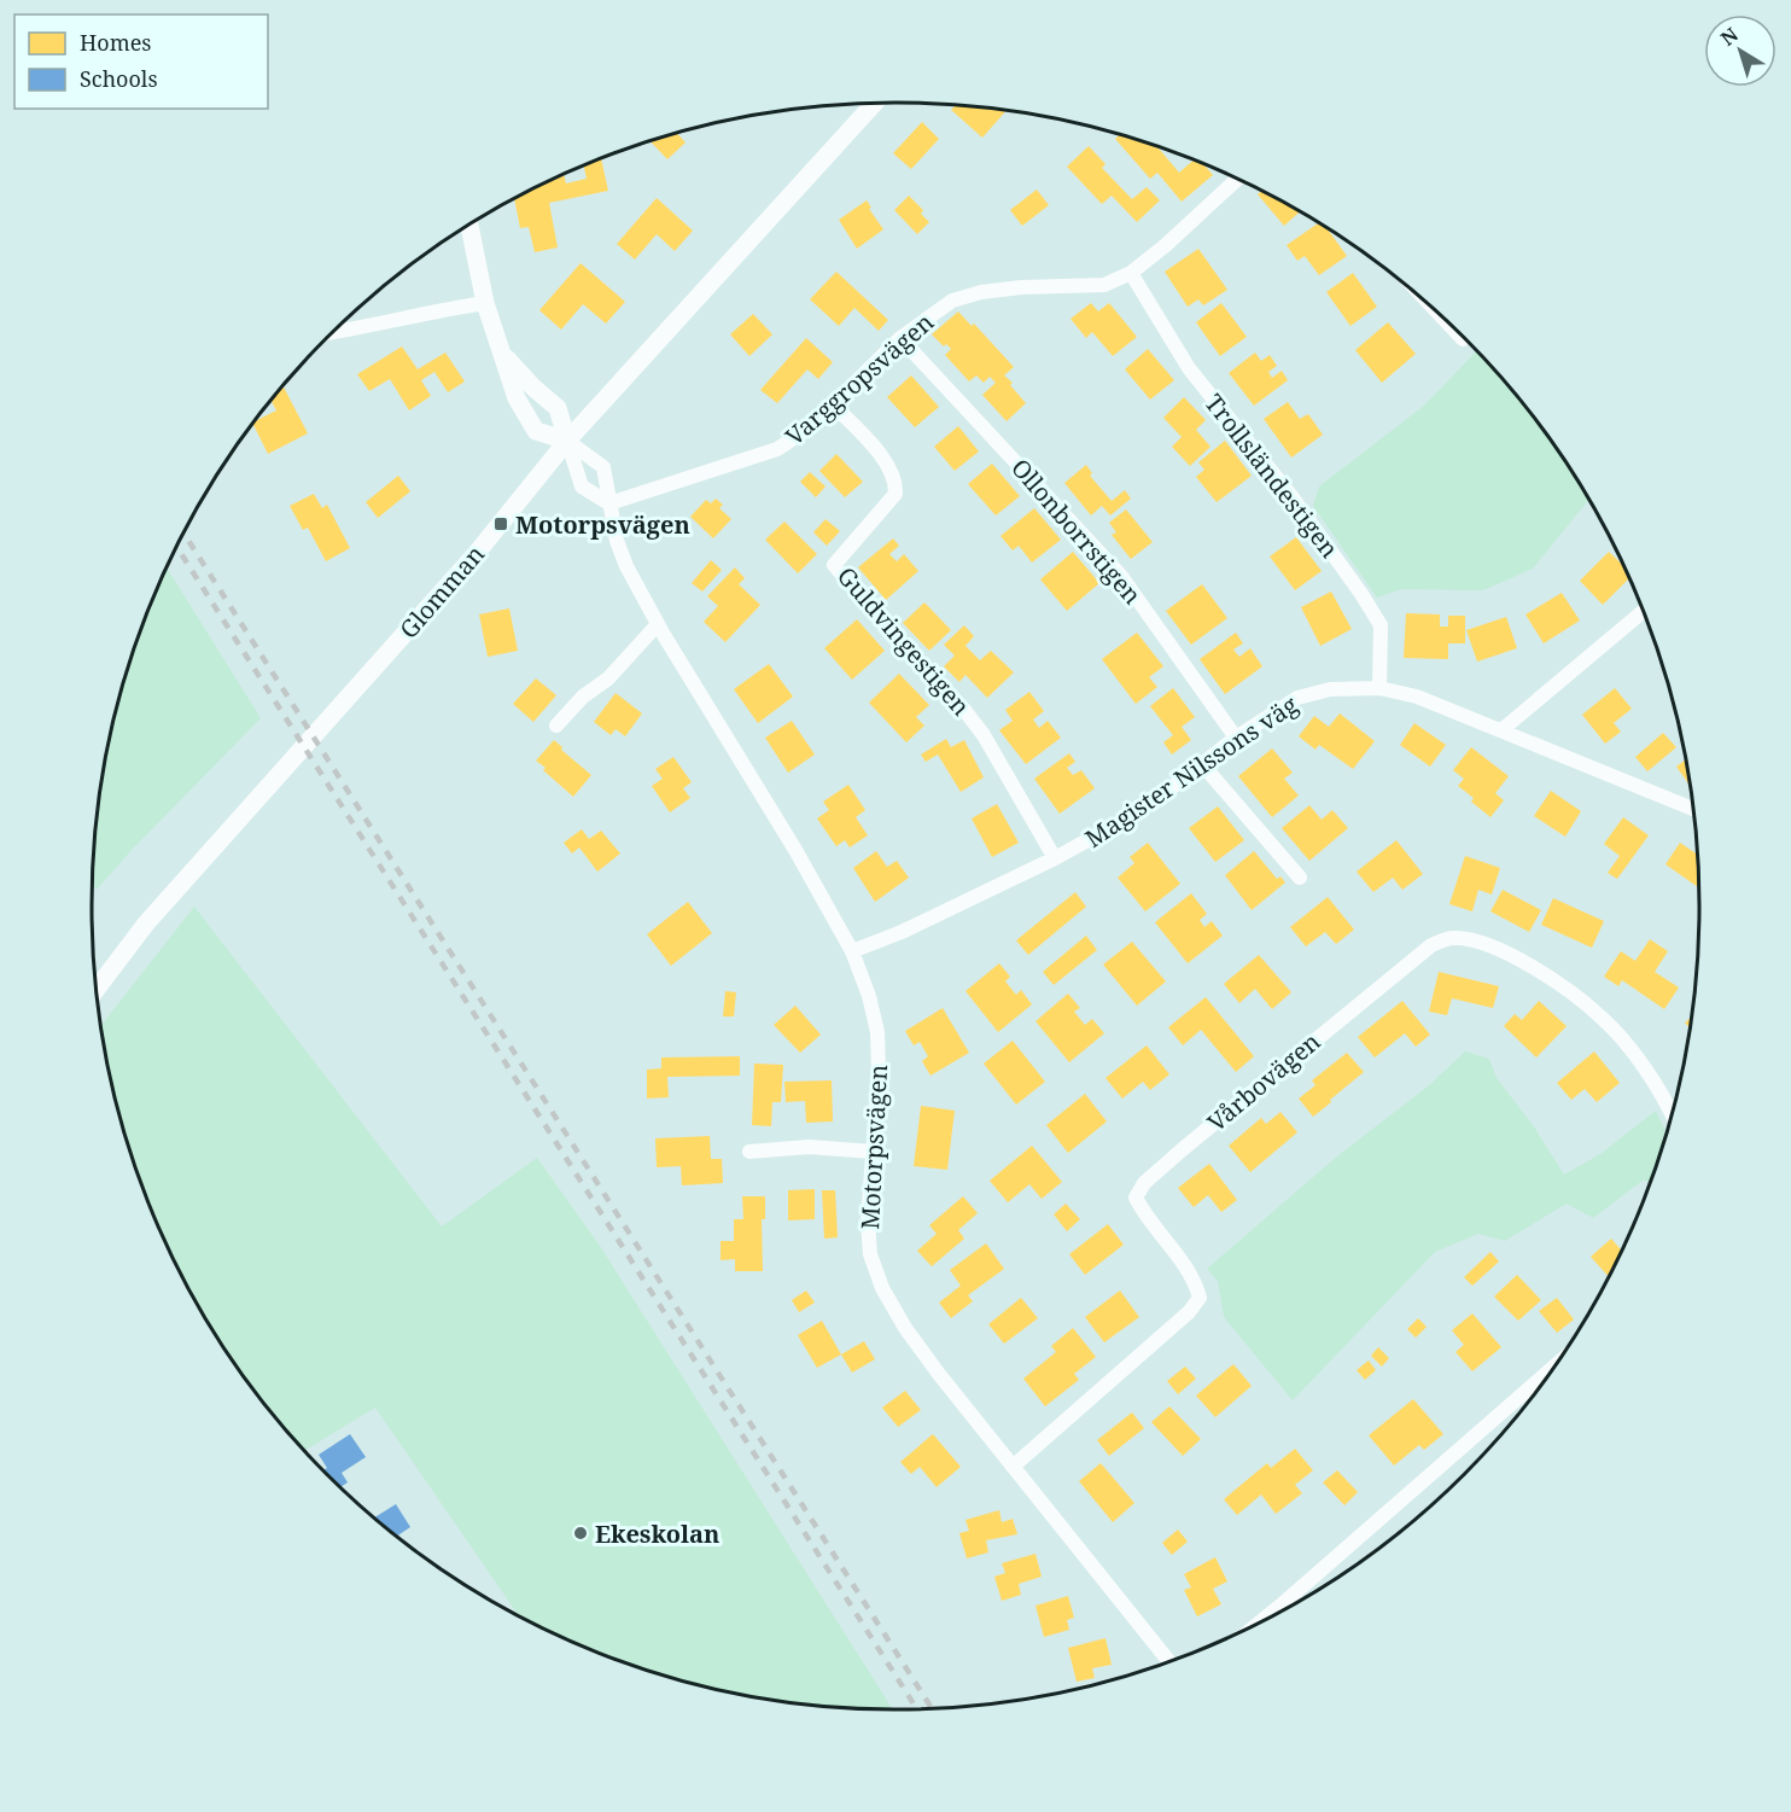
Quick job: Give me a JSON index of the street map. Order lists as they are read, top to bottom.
{
  "streets": {
    "street": [
      "Varggropsvägen",
      "Trollsländestigen",
      "Ollonborrstigen",
      "Glomman",
      "Guldvingestigen",
      "Magister Nilssons väg",
      "Vårbovägen",
      "Motorpsvägen"
    ]
  },
  "crossings": [
    ["Varggropsvägen", "Trollsländestigen"],
    ["Varggropsvägen", "Ollonborrstigen"],
    ["Varggropsvägen", "Guldvingestigen"],
    ["Varggropsvägen", "Motorpsvägen"],
    ["Trollsländestigen", "Magister Nilssons väg"],
    ["Ollonborrstigen", "Magister Nilssons väg"],
    ["Glomman", "Motorpsvägen"],
    ["Guldvingestigen", "Magister Nilssons väg"],
    ["Magister Nilssons väg", "Motorpsvägen"],
    ["Vårbovägen", "Motorpsvägen"]
  ],
  "places": {
    "transit": ["Motorpsvägen"],
    "other": ["Ekeskolan"]
  },
  "legend": ["Homes", "Schools"],
  "north": "top left"
}
